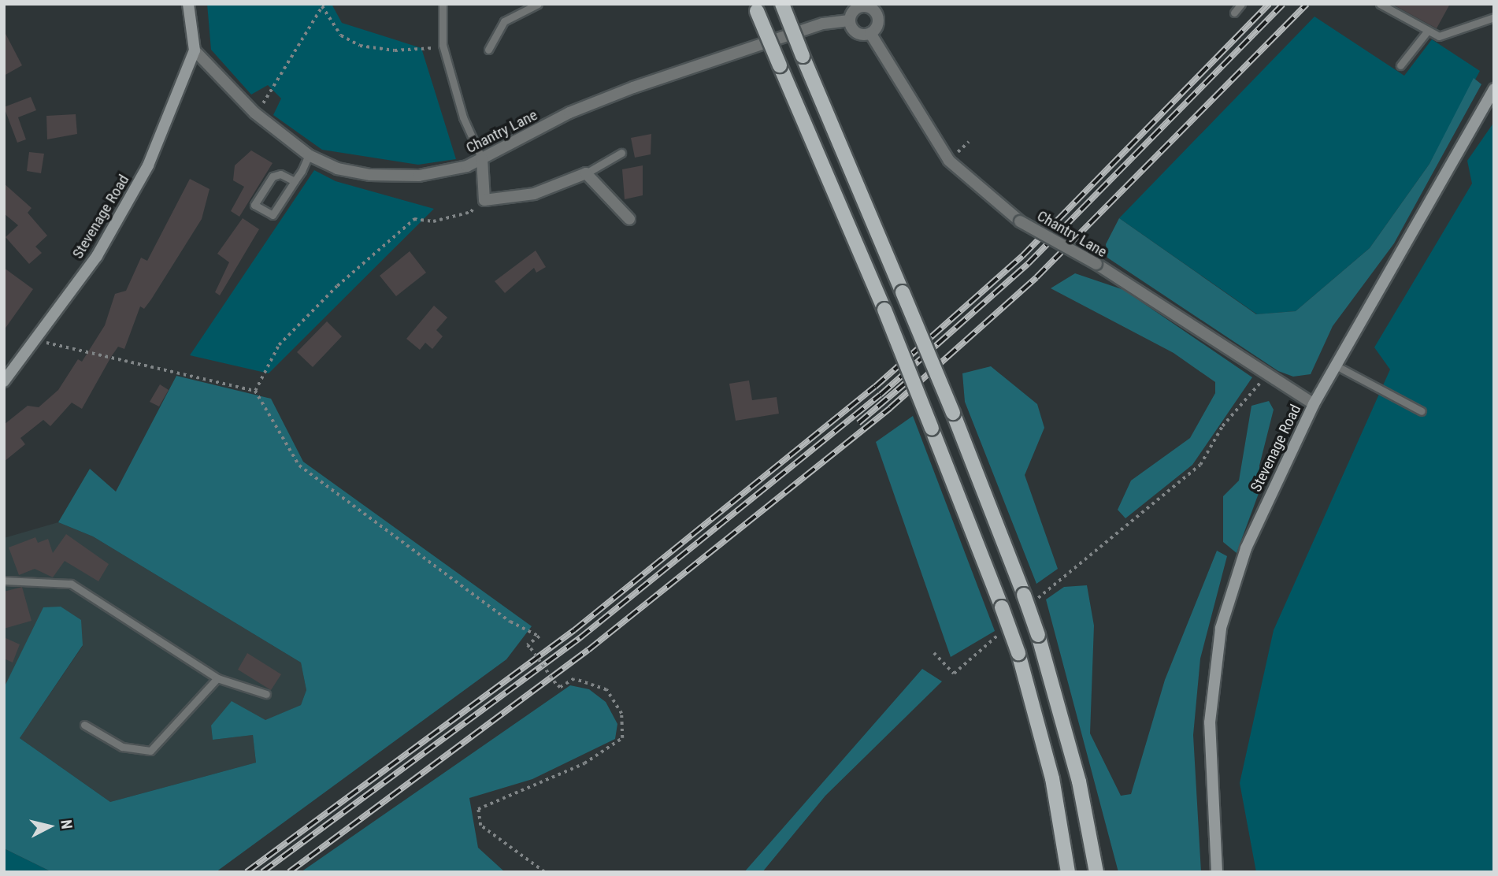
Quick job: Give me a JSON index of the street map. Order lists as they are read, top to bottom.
{
  "streets": {
    "street": ["Chantry Lane", "Stevenage Road"]
  },
  "crossings": [
    ["Chantry Lane", "Stevenage Road"]
  ],
  "north": "right"
}
